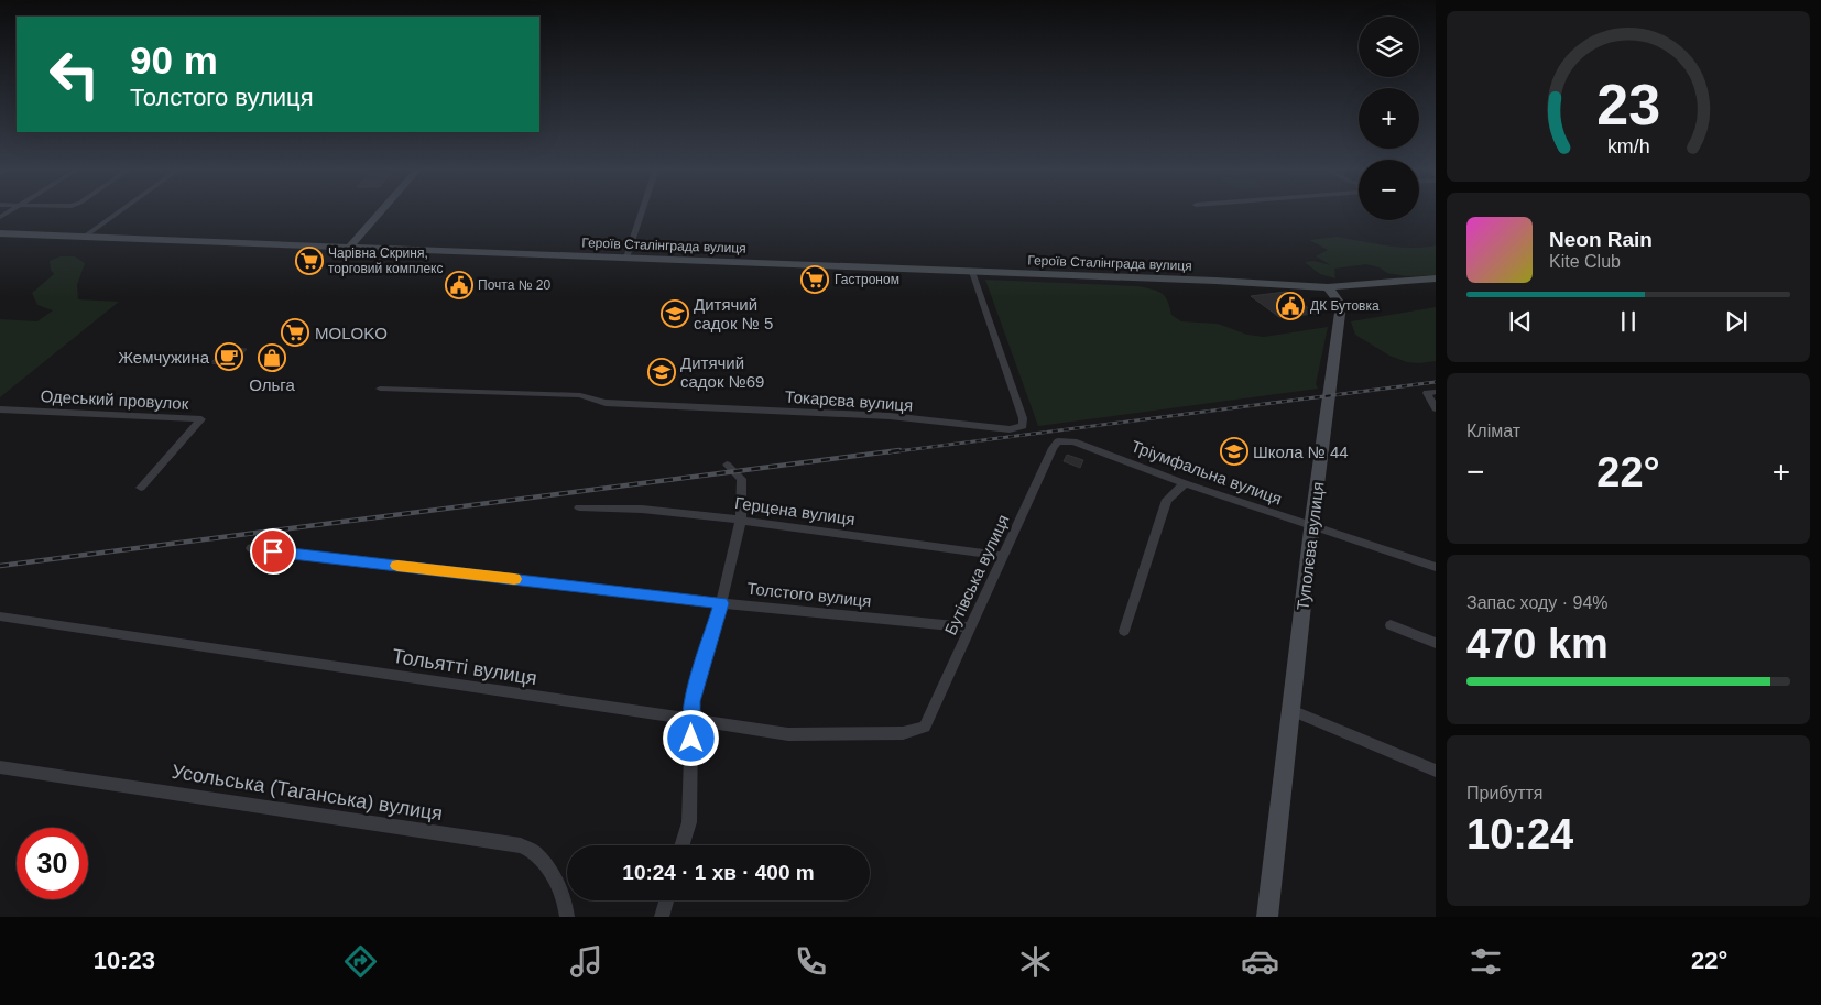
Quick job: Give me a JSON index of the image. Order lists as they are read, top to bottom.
{
  "streets": {
    "main road": ["Героїв Сталінграда вулиця", "Туполєва вулиця"],
    "street": [
      "Одеський провулок",
      "Токарєва вулиця",
      "Тріумфальна вулиця",
      "Герцена вулиця",
      "Бутівська вулиця",
      "Толстого вулиця",
      "Тольятті вулиця",
      "Усольська (Таганська) вулиця"
    ]
  },
  "crossings": [
    ["Героїв Сталінграда вулиця", "Токарєва вулиця"],
    ["Героїв Сталінграда вулиця", "Туполєва вулиця"],
    ["Тріумфальна вулиця", "Туполєва вулиця"],
    ["Тріумфальна вулиця", "Бутівська вулиця"],
    ["Герцена вулиця", "Бутівська вулиця"],
    ["Бутівська вулиця", "Толстого вулиця"],
    ["Бутівська вулиця", "Тольятті вулиця"]
  ],
  "places": {
    "supermarket": ["Чарівна Скриня, торговий комплекс", "Гастроном", "MOLOKO"],
    "public building": ["Почта № 20", "ДК Бутовка"],
    "school or university": ["Дитячий садок № 5", "Дитячий садок №69", "Школа № 44"],
    "cafe": ["Жемчужина"],
    "shop": ["Ольга"]
  },
  "page": {
    "map_buttons": ["+", "−"],
    "turn": ["90 m", "Толстого вулиця"],
    "song": ["Neon Rain", "Kite Club"],
    "tile": [
      "Клімат",
      ["Запас ходу · 94%", "470 km"],
      ["Прибуття", "10:24"]
    ],
    "heat": ["−", "22°", "+"],
    "limit": "30",
    "trip": "10:24 · 1 хв · 400 m",
    "tabs": ["10:23", "22°"],
    "gauge": ["23", "km/h"]
  }
}
